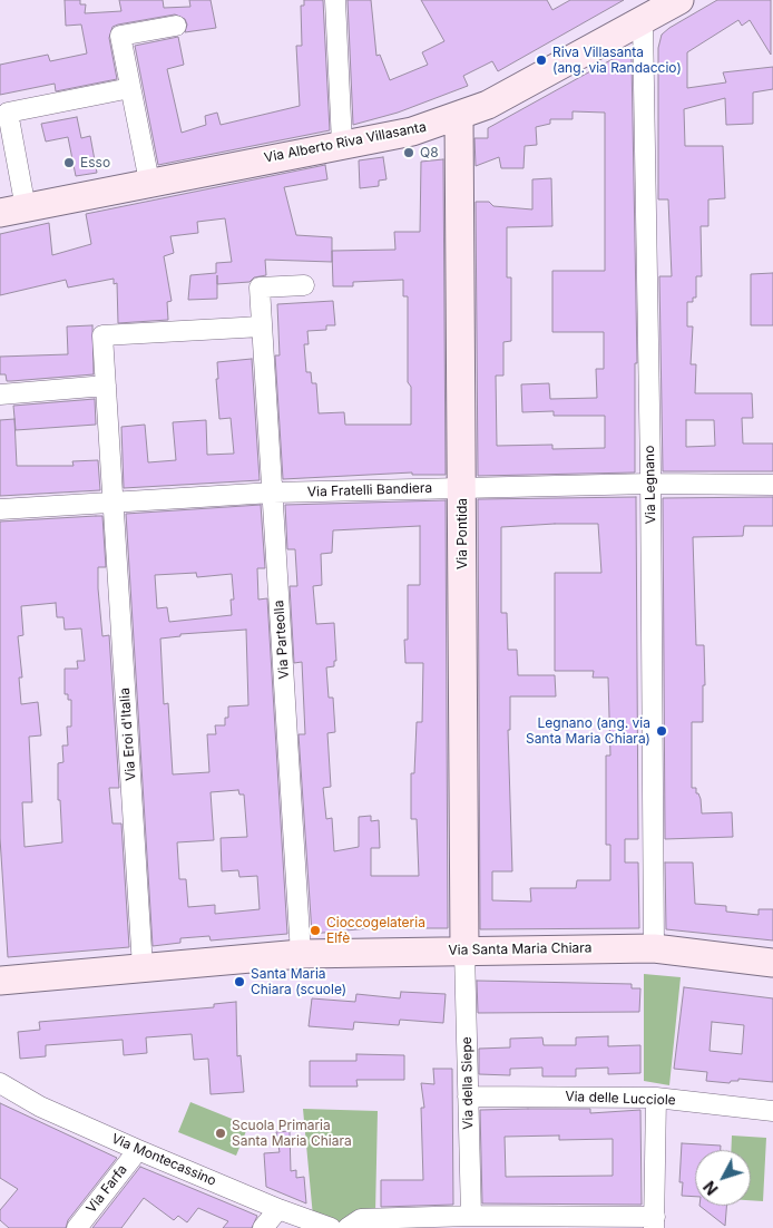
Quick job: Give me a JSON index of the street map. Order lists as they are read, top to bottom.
{
  "streets": {
    "street": [
      "Via Alberto Riva Villasanta",
      "Via Legnano",
      "Via Fratelli Bandiera",
      "Via Pontida",
      "Via Parteolla",
      "Via Eroi d'Italia",
      "Via Santa Maria Chiara",
      "Via della Siepe",
      "Via delle Lucciole",
      "Via Montecassino",
      "Via Farfa"
    ]
  },
  "crossings": [
    ["Via Alberto Riva Villasanta", "Via Legnano"],
    ["Via Alberto Riva Villasanta", "Via Pontida"],
    ["Via Legnano", "Via Fratelli Bandiera"],
    ["Via Legnano", "Via Santa Maria Chiara"],
    ["Via Fratelli Bandiera", "Via Pontida"],
    ["Via Fratelli Bandiera", "Via Parteolla"],
    ["Via Fratelli Bandiera", "Via Eroi d'Italia"],
    ["Via Pontida", "Via Santa Maria Chiara"],
    ["Via Pontida", "Via della Siepe"],
    ["Via Parteolla", "Via Santa Maria Chiara"],
    ["Via Eroi d'Italia", "Via Santa Maria Chiara"],
    ["Via Santa Maria Chiara", "Via della Siepe"],
    ["Via della Siepe", "Via delle Lucciole"],
    ["Via Montecassino", "Via Farfa"]
  ],
  "places": [
    "Riva Villasanta (ang. via Randaccio)",
    "Q8",
    "Esso",
    "Legnano (ang. via Santa Maria Chiara)",
    "Cioccogelateria Elfè",
    "Santa Maria Chiara (scuole)",
    "Scuola Primaria Santa Maria Chiara"
  ],
  "north": "bottom left"
}
